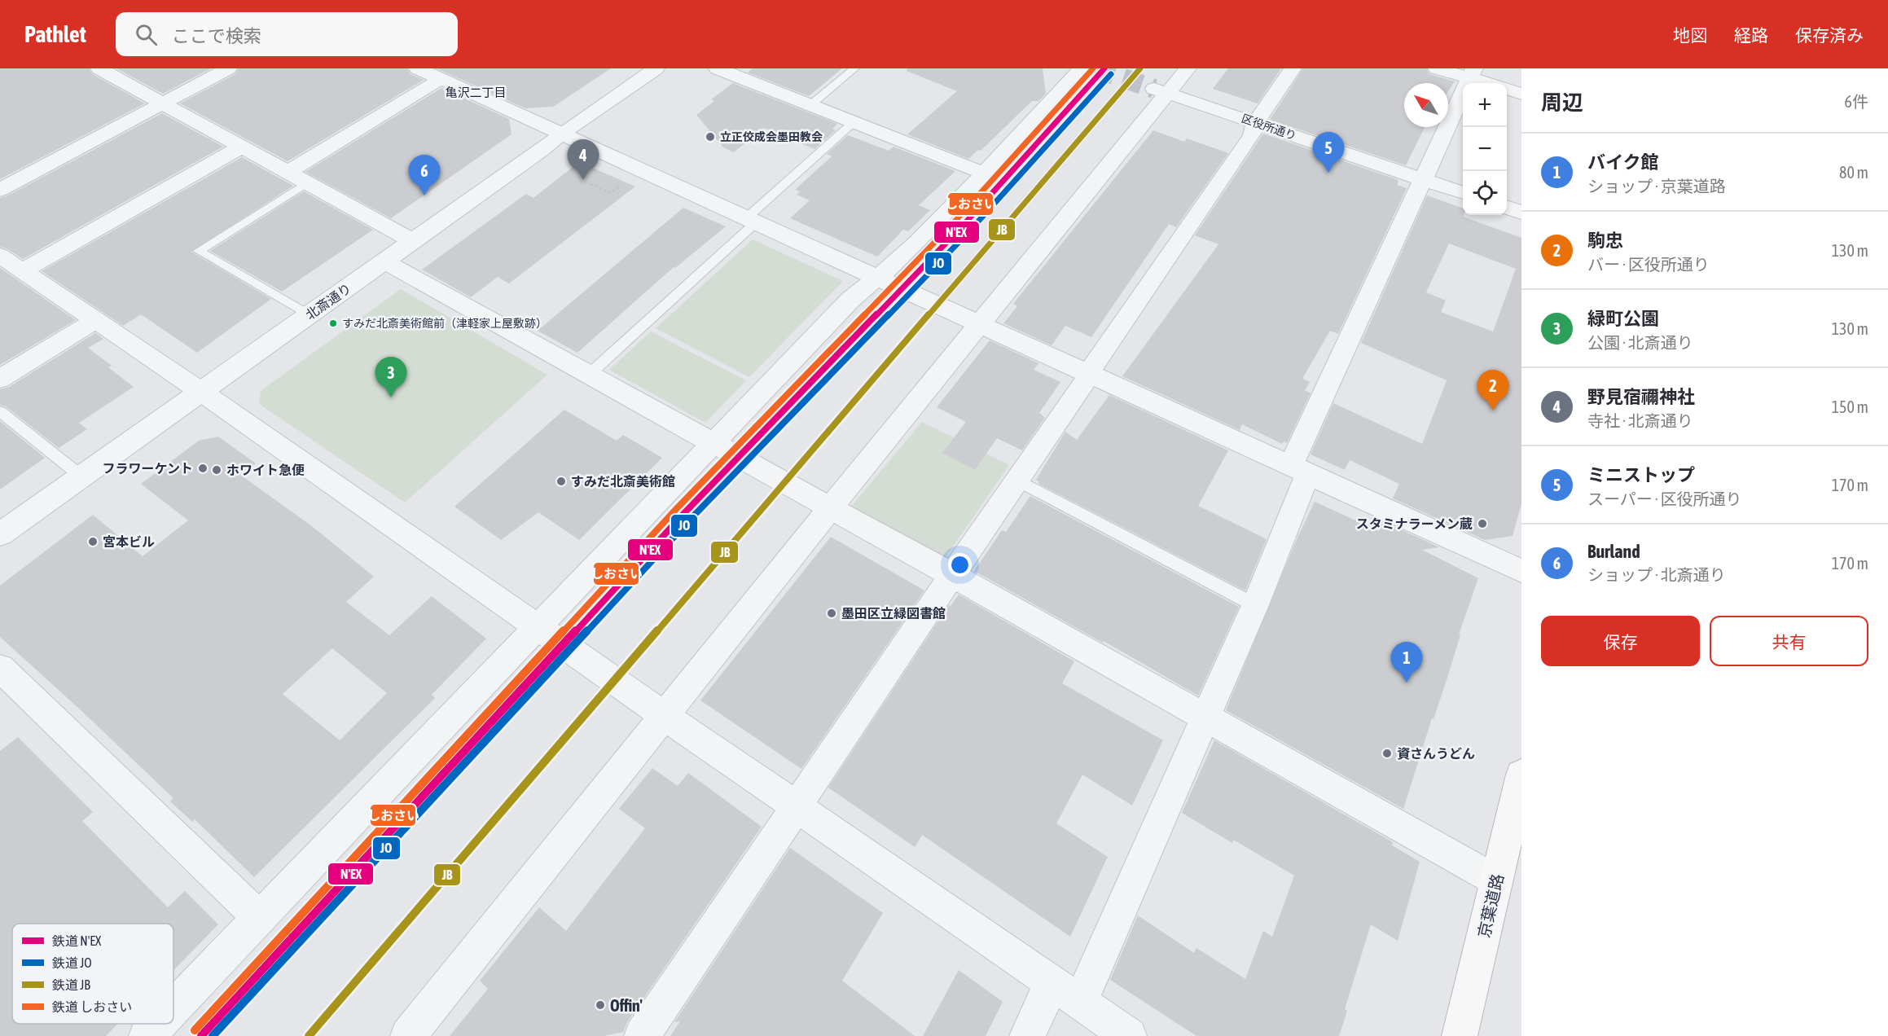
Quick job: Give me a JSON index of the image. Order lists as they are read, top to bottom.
{
  "streets": {
    "highway": ["京葉道路"],
    "street": ["区役所通り", "北斎通り"]
  },
  "districts": ["亀沢二丁目"],
  "places": [
    "立正佼成会墨田教会",
    "すみだ北斎美術館前（津軽家上屋敷跡）",
    "フラワーケント",
    "ホワイト急便",
    "すみだ北斎美術館",
    "スタミナラーメン蔵",
    "宮本ビル",
    "墨田区立緑図書館",
    "資さんうどん",
    "Offin'"
  ],
  "lines": [
    "rail line N'EX",
    "rail line JB",
    "rail line しおさい",
    "rail line JO"
  ],
  "legend": [
    "鉄道 N'EX",
    "鉄道 JO",
    "鉄道 JB",
    "鉄道 しおさい"
  ],
  "north": "top left",
  "page": {
    "header": "Pathlet",
    "search": "ここで検索",
    "nav": ["地図", "経路", "保存済み"],
    "heading": ["周辺", "6件"],
    "map_buttons": ["+", "−"],
    "pins": [
      "5",
      "4",
      "6",
      "3",
      "2",
      "1"
    ],
    "list": [
      {
        "mark": "1",
        "name": "バイク館",
        "note": "ショップ · 京葉道路",
        "value": "80 m"
      },
      {
        "mark": "2",
        "name": "駒忠",
        "note": "バー · 区役所通り",
        "value": "130 m"
      },
      {
        "mark": "3",
        "name": "緑町公園",
        "note": "公園 · 北斎通り",
        "value": "130 m"
      },
      {
        "mark": "4",
        "name": "野見宿禰神社",
        "note": "寺社 · 北斎通り",
        "value": "150 m"
      },
      {
        "mark": "5",
        "name": "ミニストップ",
        "note": "スーパー · 区役所通り",
        "value": "170 m"
      },
      {
        "mark": "6",
        "name": "Burland",
        "note": "ショップ · 北斎通り",
        "value": "170 m"
      }
    ],
    "buttons": ["保存", "共有"]
  }
}
